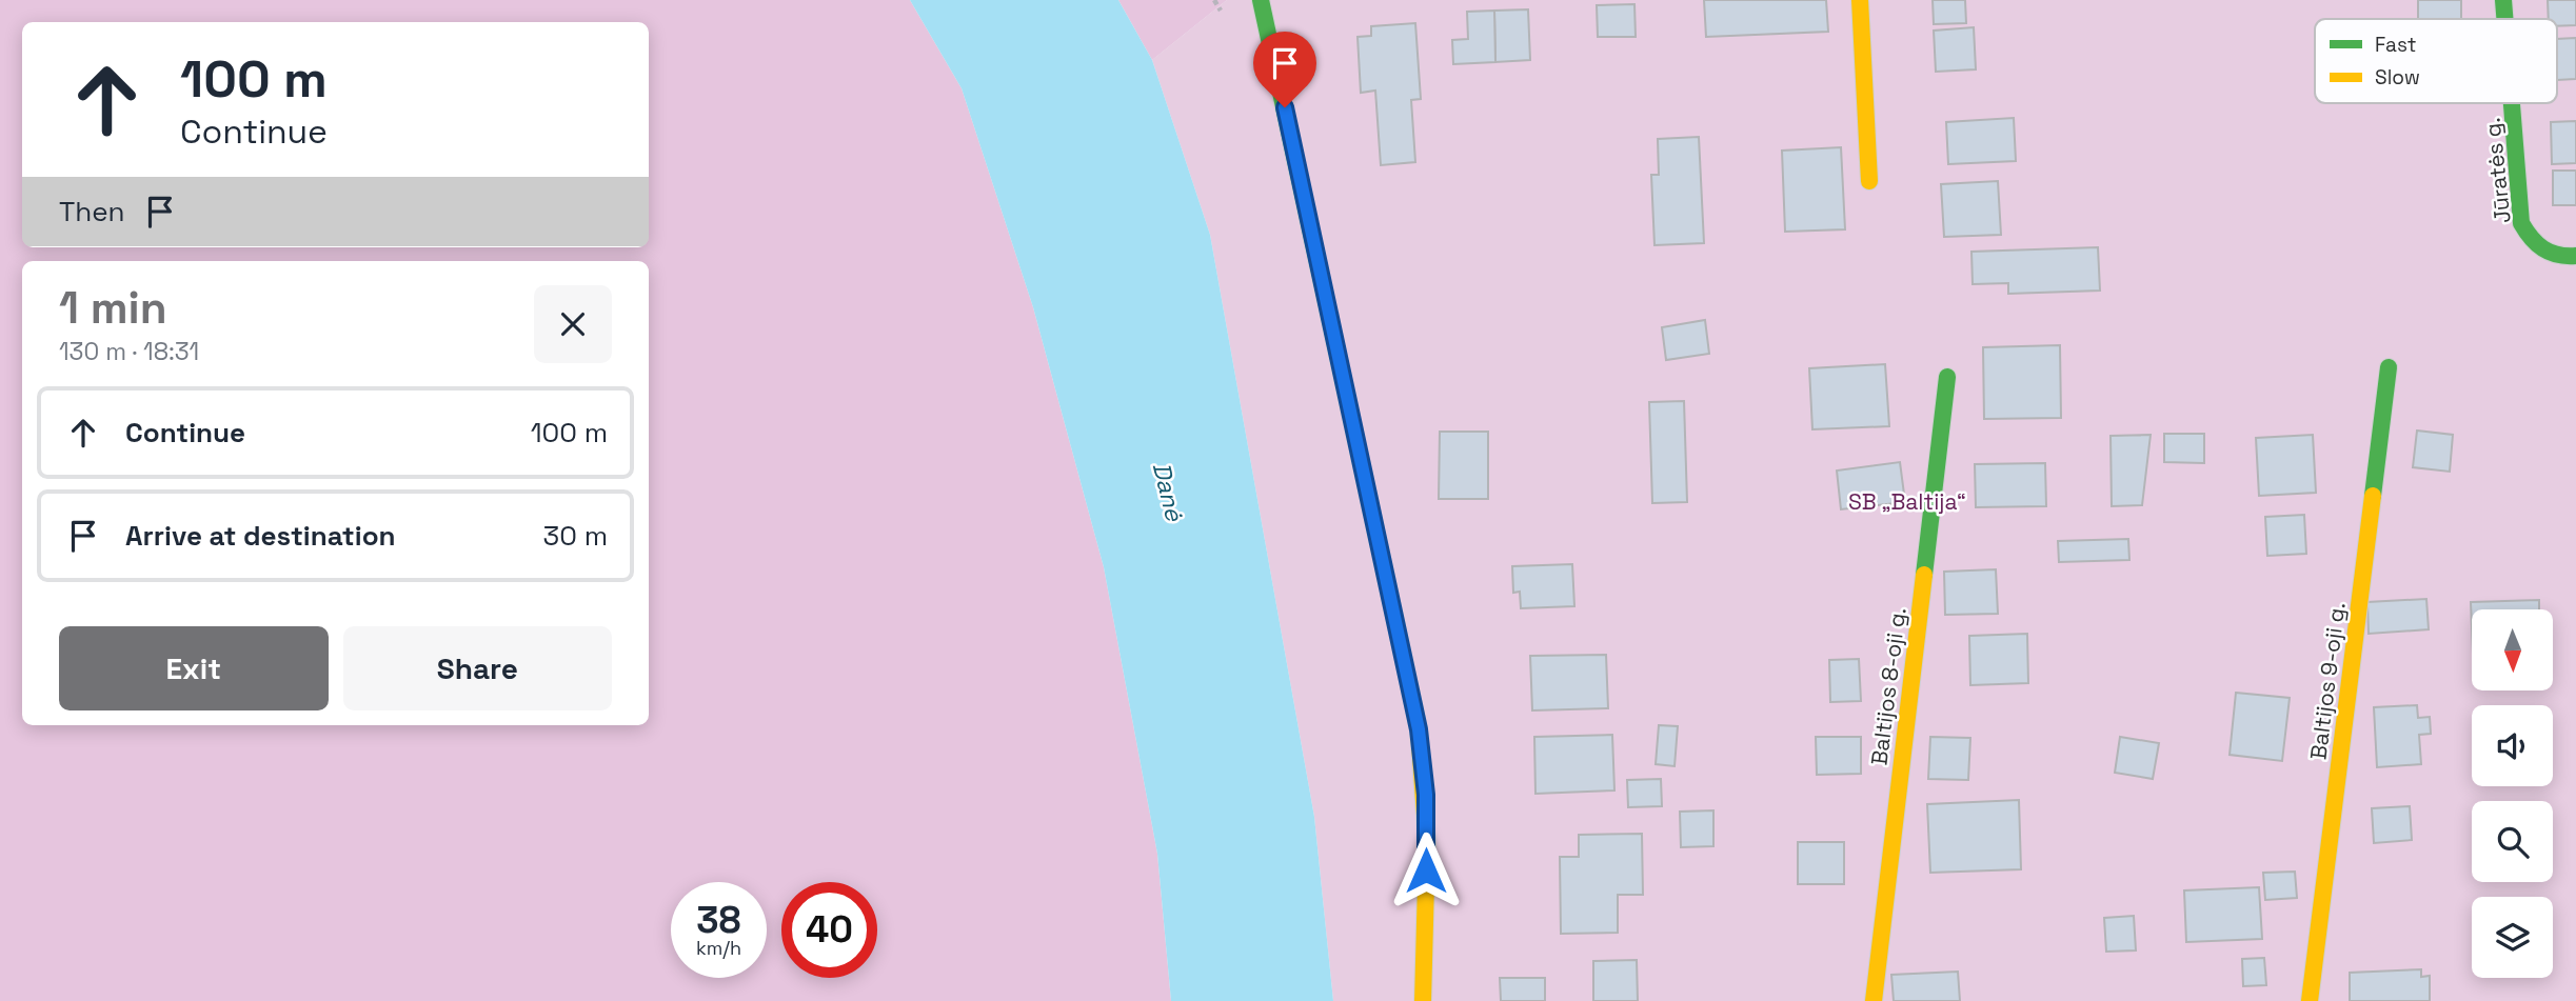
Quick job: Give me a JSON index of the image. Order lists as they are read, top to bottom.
{
  "streets": {
    "street": ["Jūratės g.", "Baltijos 9-oji g.", "Baltijos 8-oji g."]
  },
  "water": ["Danė"],
  "parks": ["SB „Baltija“"],
  "legend": ["Fast", "Slow"],
  "north": "bottom",
  "page": {
    "turn": ["100 m", "Continue"],
    "then": "Then",
    "heading": ["1 min", "130 m · 18:31"],
    "list": [
      {
        "name": "Continue",
        "value": "100 m"
      },
      {
        "name": "Arrive at destination",
        "value": "30 m"
      }
    ],
    "buttons": ["Exit", "Share"],
    "speed": "38 km/h",
    "limit": "40"
  }
}
